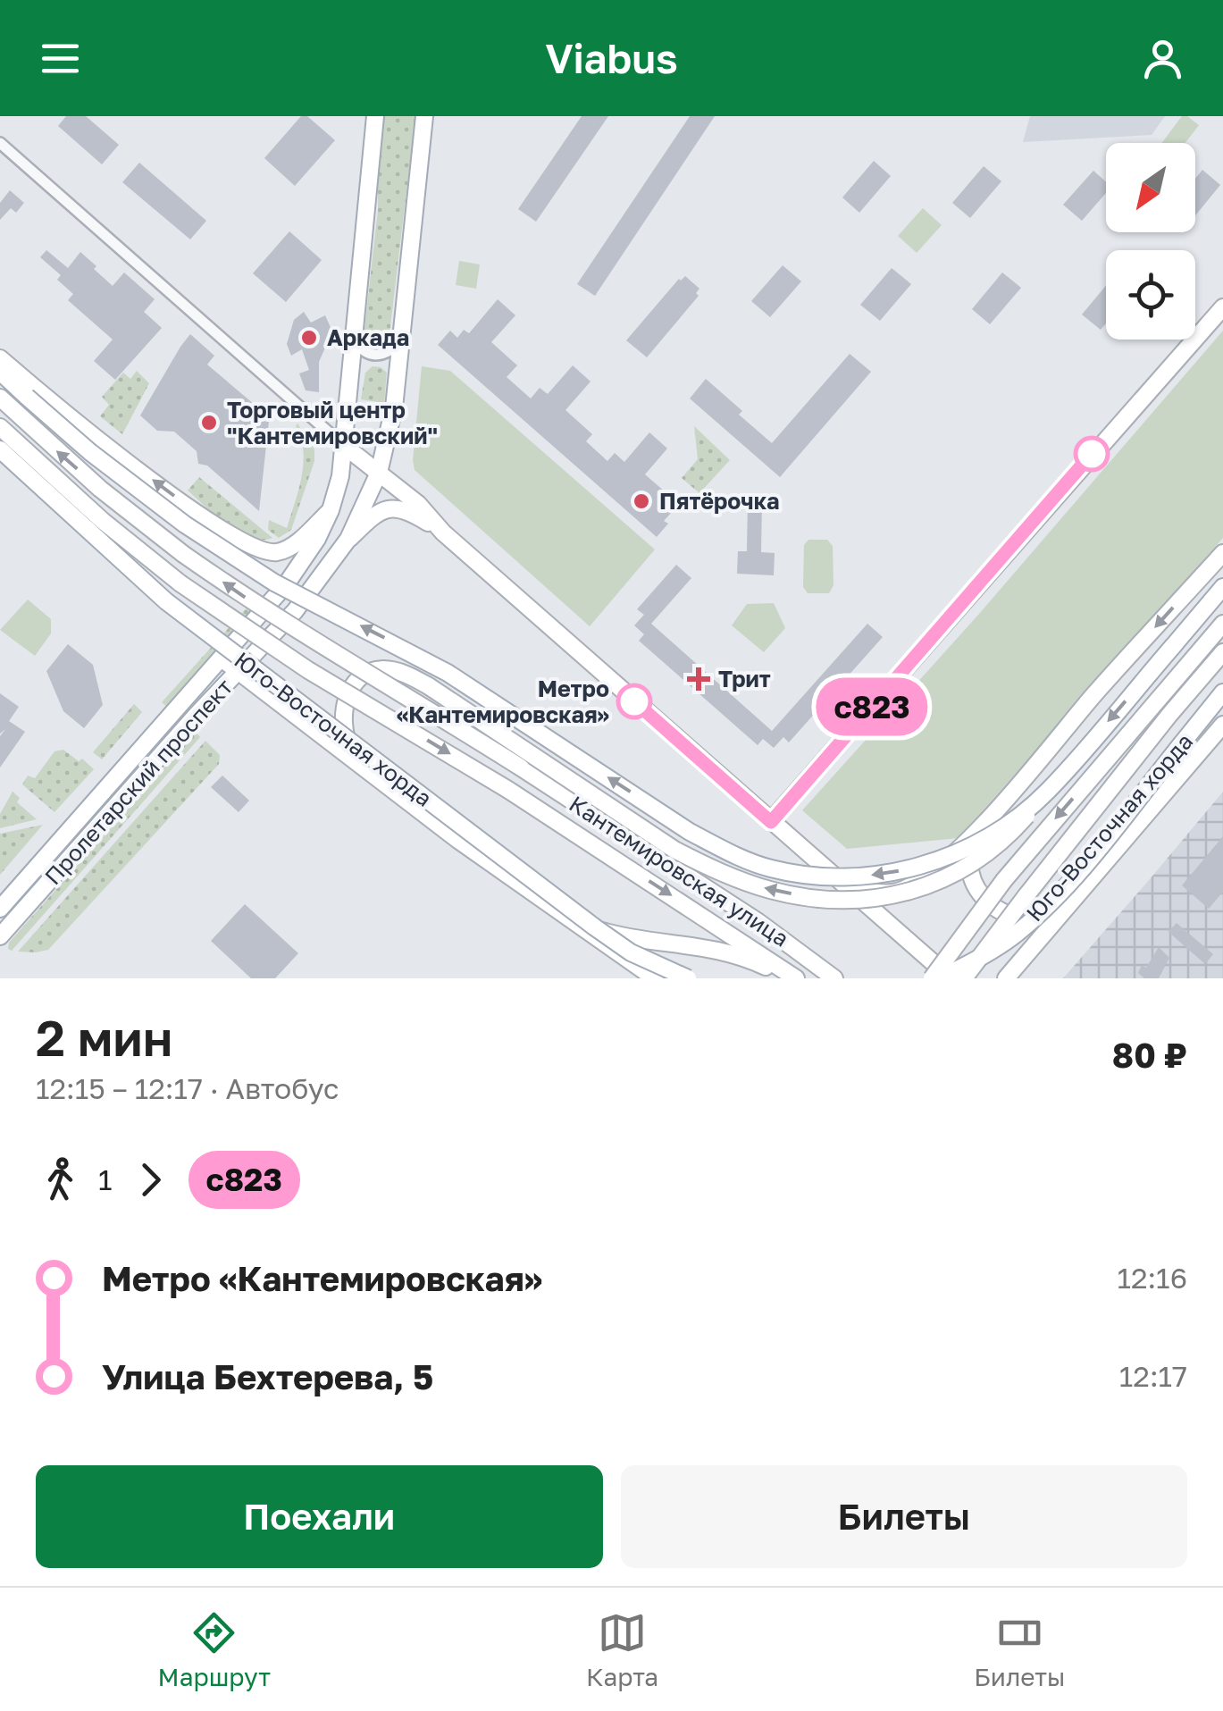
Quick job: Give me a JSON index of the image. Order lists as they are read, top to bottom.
{
  "streets": {
    "main road": ["Юго-Восточная хорда", "Пролетарский проспект", "Кантемировская улица"]
  },
  "places": {
    "other": [
      "Аркада",
      "Торговый центр \"Кантемировский\"",
      "Пятёрочка",
      "Метро «Кантемировская»"
    ],
    "health": ["Трит"]
  },
  "lines": ["bus line с823"],
  "north": "bottom left",
  "page": {
    "header": "Viabus",
    "on_map": "с823",
    "heading": ["2 мин", "12:15 – 12:17 · Автобус", "80 ₽"],
    "legs": ["1", "с823"],
    "list": [
      {
        "name": "Метро «Кантемировская»",
        "value": "12:16"
      },
      {
        "name": "Улица Бехтерева, 5",
        "value": "12:17"
      }
    ],
    "buttons": ["Поехали", "Билеты"],
    "tabs": ["Маршрут", "Карта", "Билеты"]
  }
}
